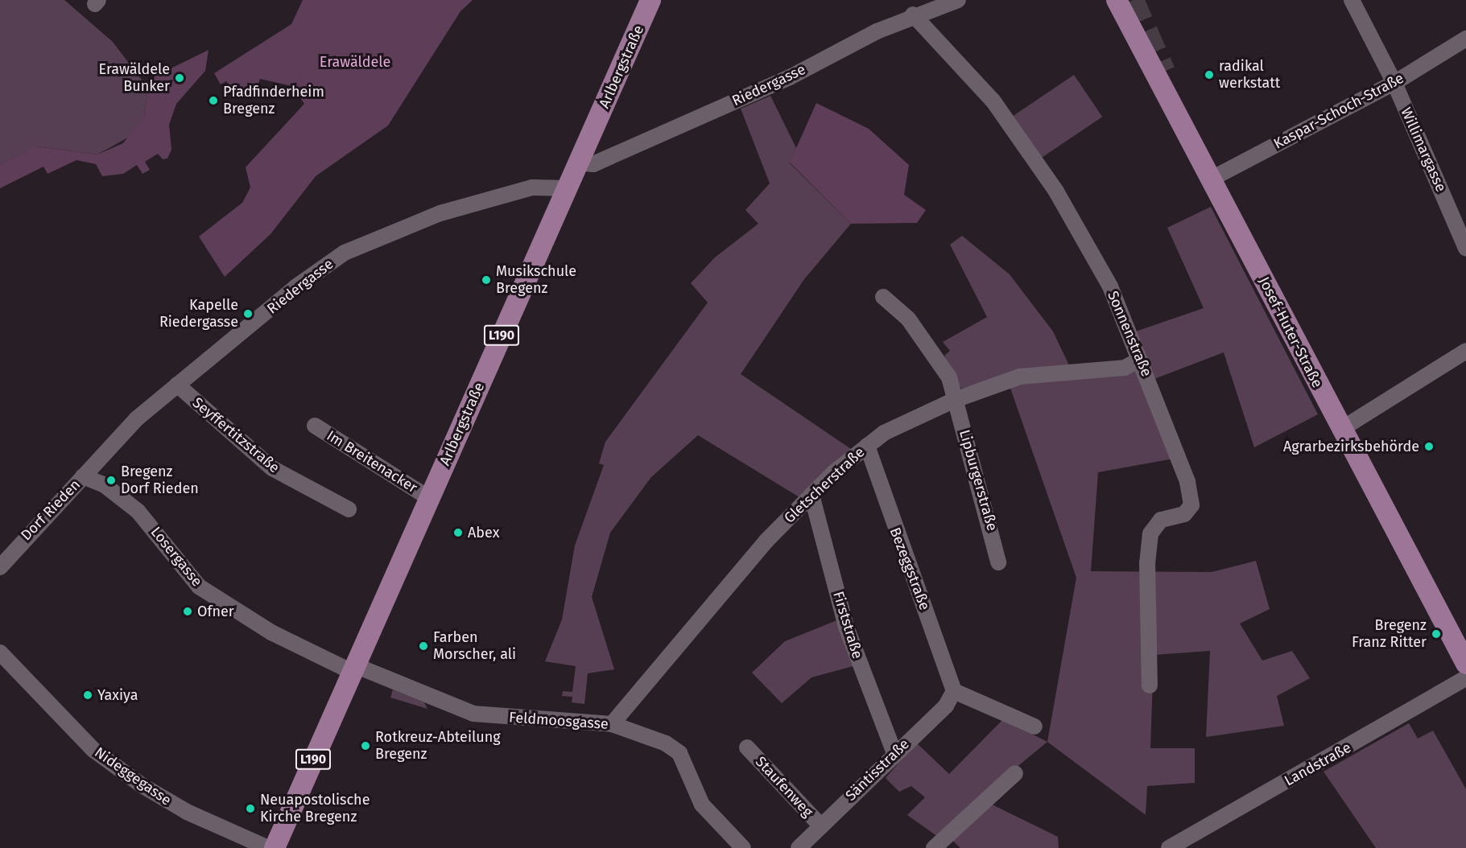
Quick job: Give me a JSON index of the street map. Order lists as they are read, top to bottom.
{
  "streets": {
    "main road": ["Arlbergstraße", "Josef-Huter-Straße", "L190"],
    "street": [
      "Riedergasse",
      "Kaspar-Schoch-Straße",
      "Willimargasse",
      "Sonnenstraße",
      "Seyffertitzstraße",
      "Im Breitenacker",
      "Lipburgerstraße",
      "Gletscherstraße",
      "Dorf Rieden",
      "Losergasse",
      "Bezeggstraße",
      "Firststraße",
      "Feldmoosgasse",
      "Landstraße",
      "Säntisstraße",
      "Nideggegasse",
      "Staufenweg"
    ]
  },
  "crossings": [
    ["Arlbergstraße", "Riedergasse"],
    ["Arlbergstraße", "Im Breitenacker"],
    ["Arlbergstraße", "Losergasse"],
    ["Arlbergstraße", "Feldmoosgasse"],
    ["Arlbergstraße", "Nideggegasse"],
    ["Riedergasse", "Sonnenstraße"],
    ["Riedergasse", "Seyffertitzstraße"],
    ["Riedergasse", "Dorf Rieden"],
    ["Riedergasse", "Losergasse"],
    ["Kaspar-Schoch-Straße", "Willimargasse"],
    ["Kaspar-Schoch-Straße", "Josef-Huter-Straße"],
    ["Sonnenstraße", "Gletscherstraße"],
    ["Lipburgerstraße", "Gletscherstraße"],
    ["Gletscherstraße", "Bezeggstraße"],
    ["Gletscherstraße", "Firststraße"],
    ["Gletscherstraße", "Feldmoosgasse"],
    ["Dorf Rieden", "Losergasse"],
    ["Losergasse", "Feldmoosgasse"],
    ["Bezeggstraße", "Säntisstraße"],
    ["Firststraße", "Säntisstraße"],
    ["Säntisstraße", "Staufenweg"]
  ],
  "parks": ["Erawäldele"],
  "places": [
    "radikal werkstatt",
    "Erawäldele Bunker",
    "Pfadfinderheim Bregenz",
    "Musikschule Bregenz",
    "Kapelle Riedergasse",
    "Agrarbezirksbehörde",
    "Bregenz Dorf Rieden",
    "Abex",
    "Ofner",
    "Bregenz Franz Ritter",
    "Farben Morscher, ali",
    "Yaxiya",
    "Rotkreuz-Abteilung Bregenz",
    "Neuapostolische Kirche Bregenz"
  ]
}
